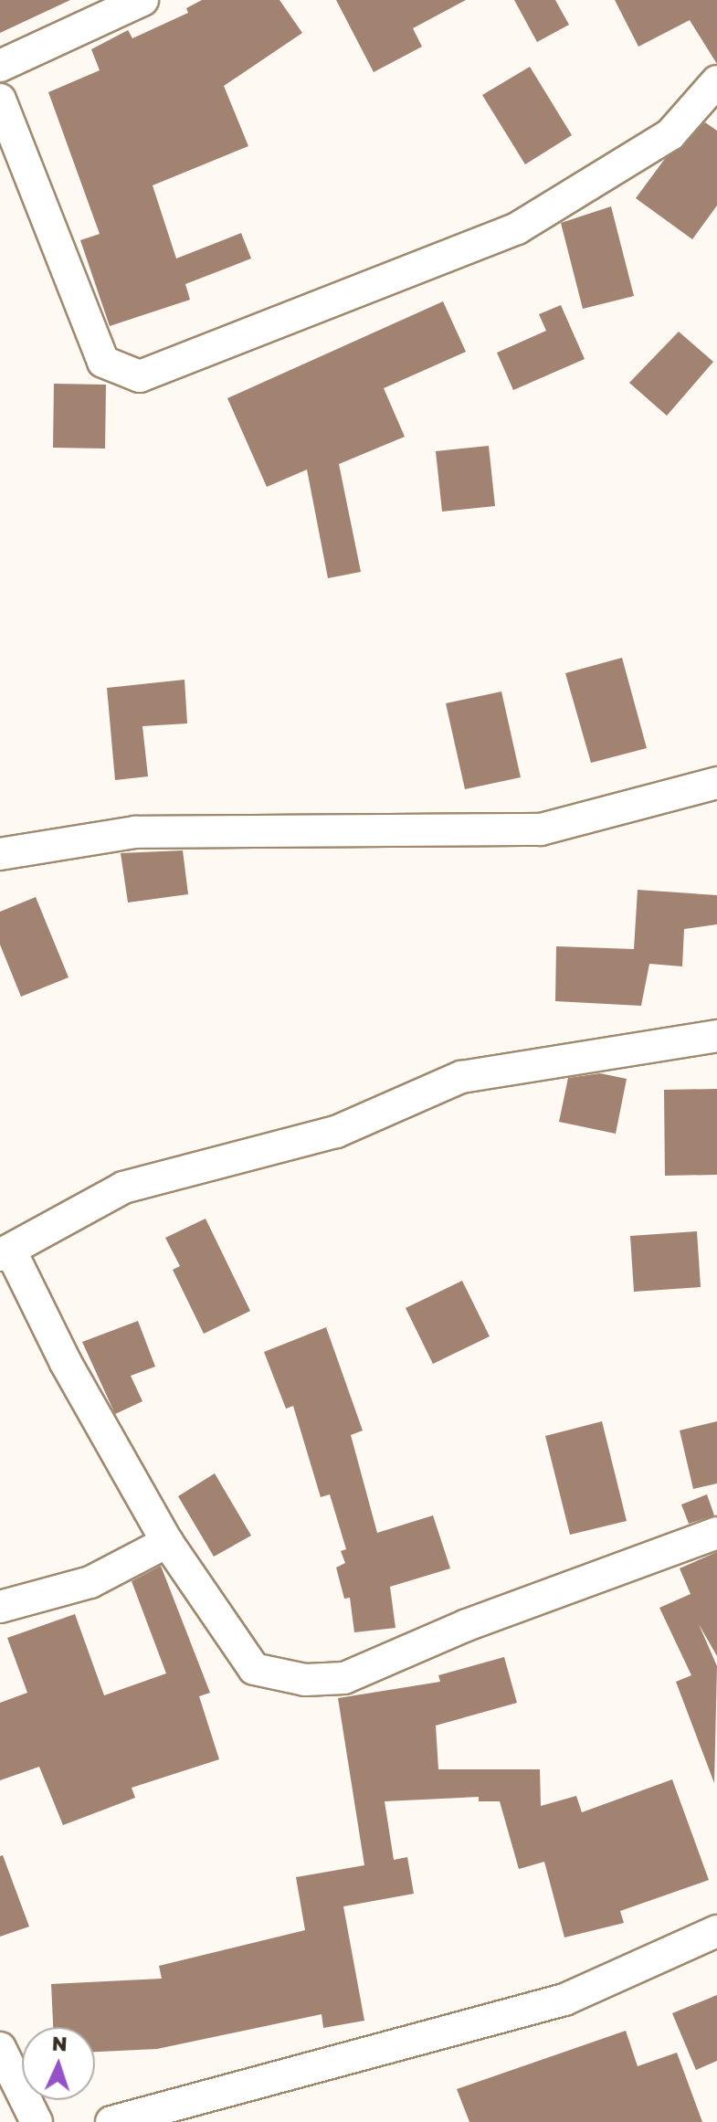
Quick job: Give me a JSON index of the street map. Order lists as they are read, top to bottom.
{
  "north": "top"
}
